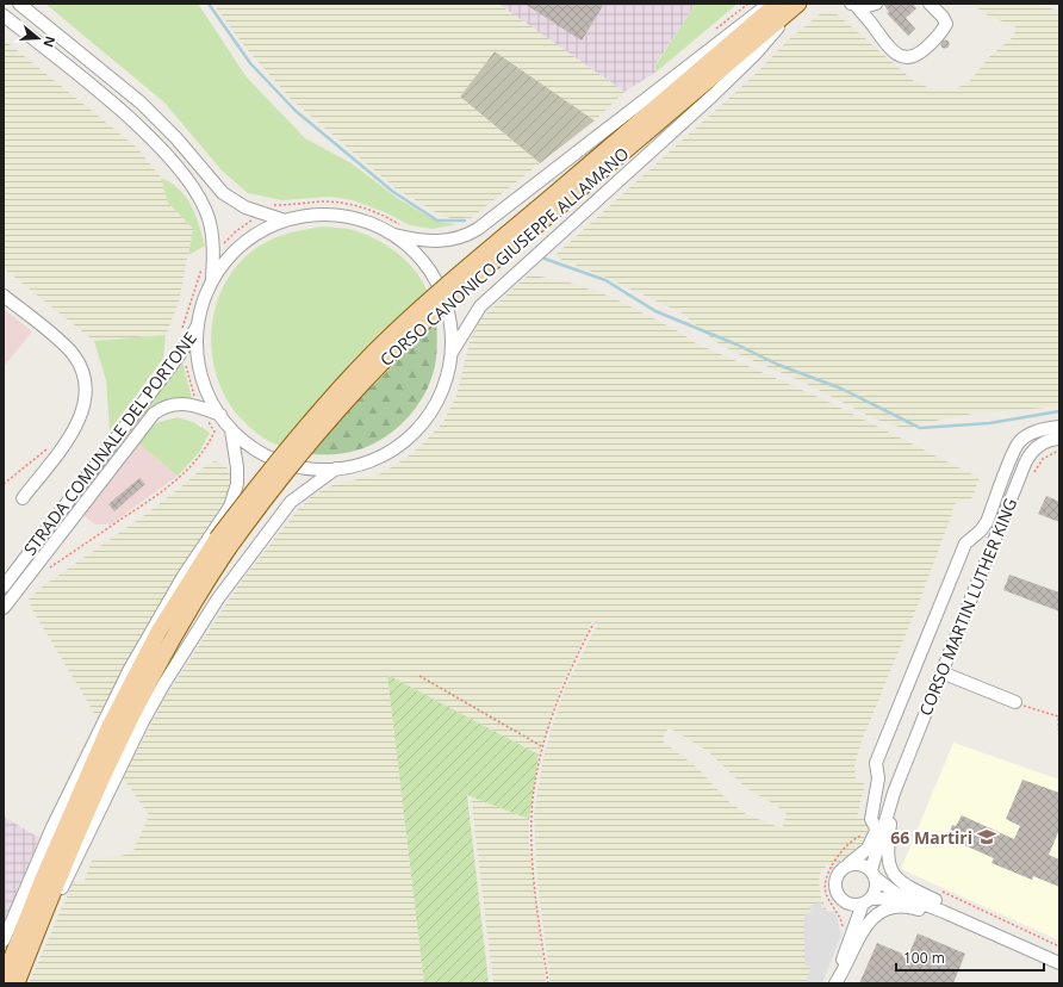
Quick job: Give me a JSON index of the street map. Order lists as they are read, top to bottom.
{
  "streets": {
    "main road": ["CORSO CANONICO GIUSEPPE ALLAMANO"],
    "street": ["STRADA COMUNALE DEL PORTONE", "CORSO MARTIN LUTHER KING"]
  },
  "places": {
    "school or university": ["66 Martiri"]
  },
  "scale_bar": "100 m",
  "north": "right"
}
